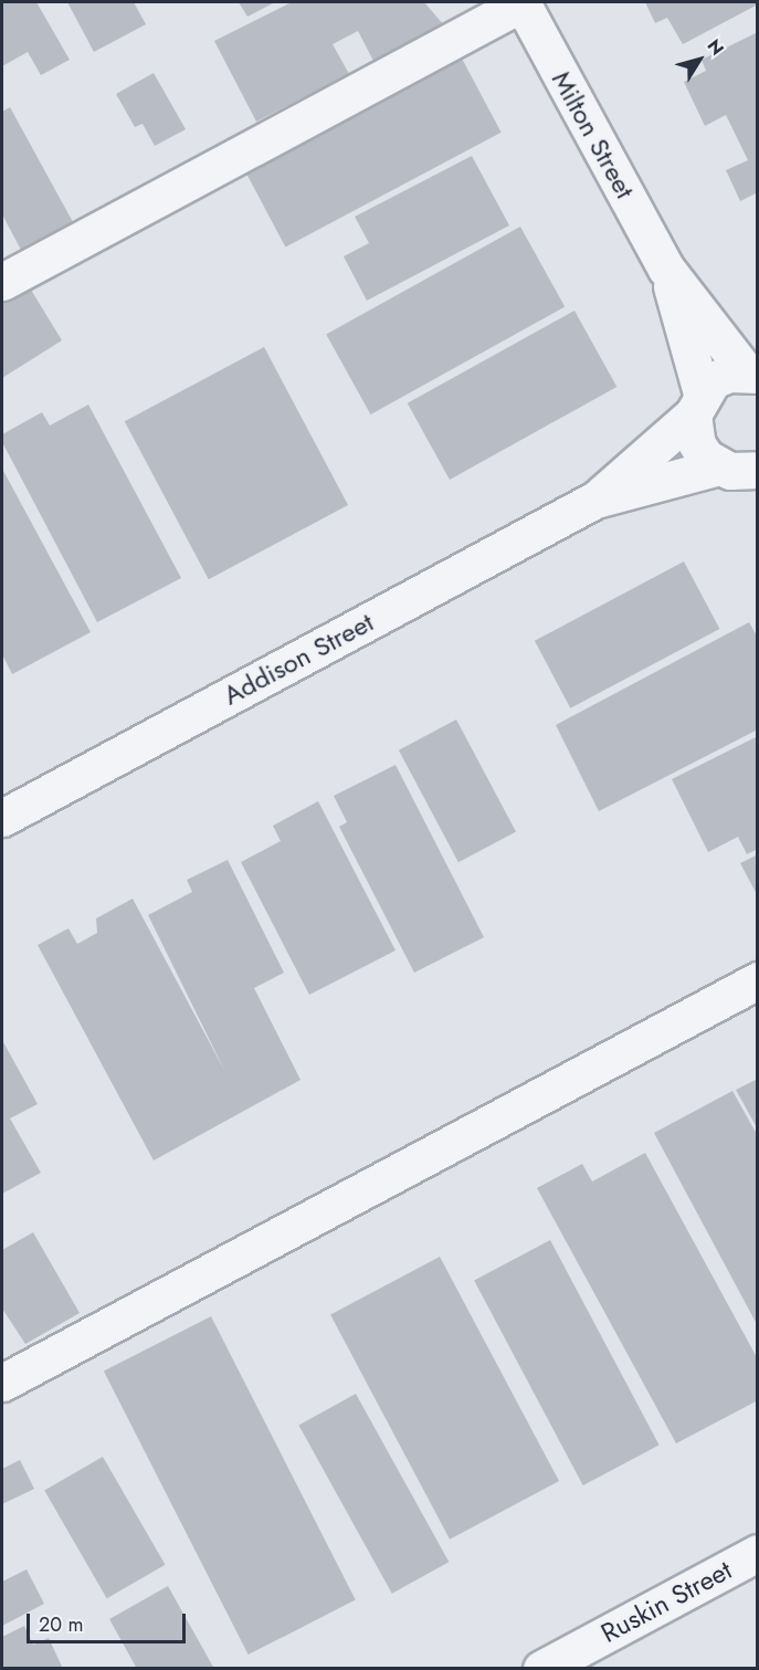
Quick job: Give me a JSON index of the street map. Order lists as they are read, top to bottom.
{
  "streets": {
    "street": ["Milton Street", "Addison Street", "Ruskin Street"]
  },
  "crossings": [
    ["Milton Street", "Addison Street"]
  ],
  "scale_bar": "20 m",
  "north": "top right"
}
